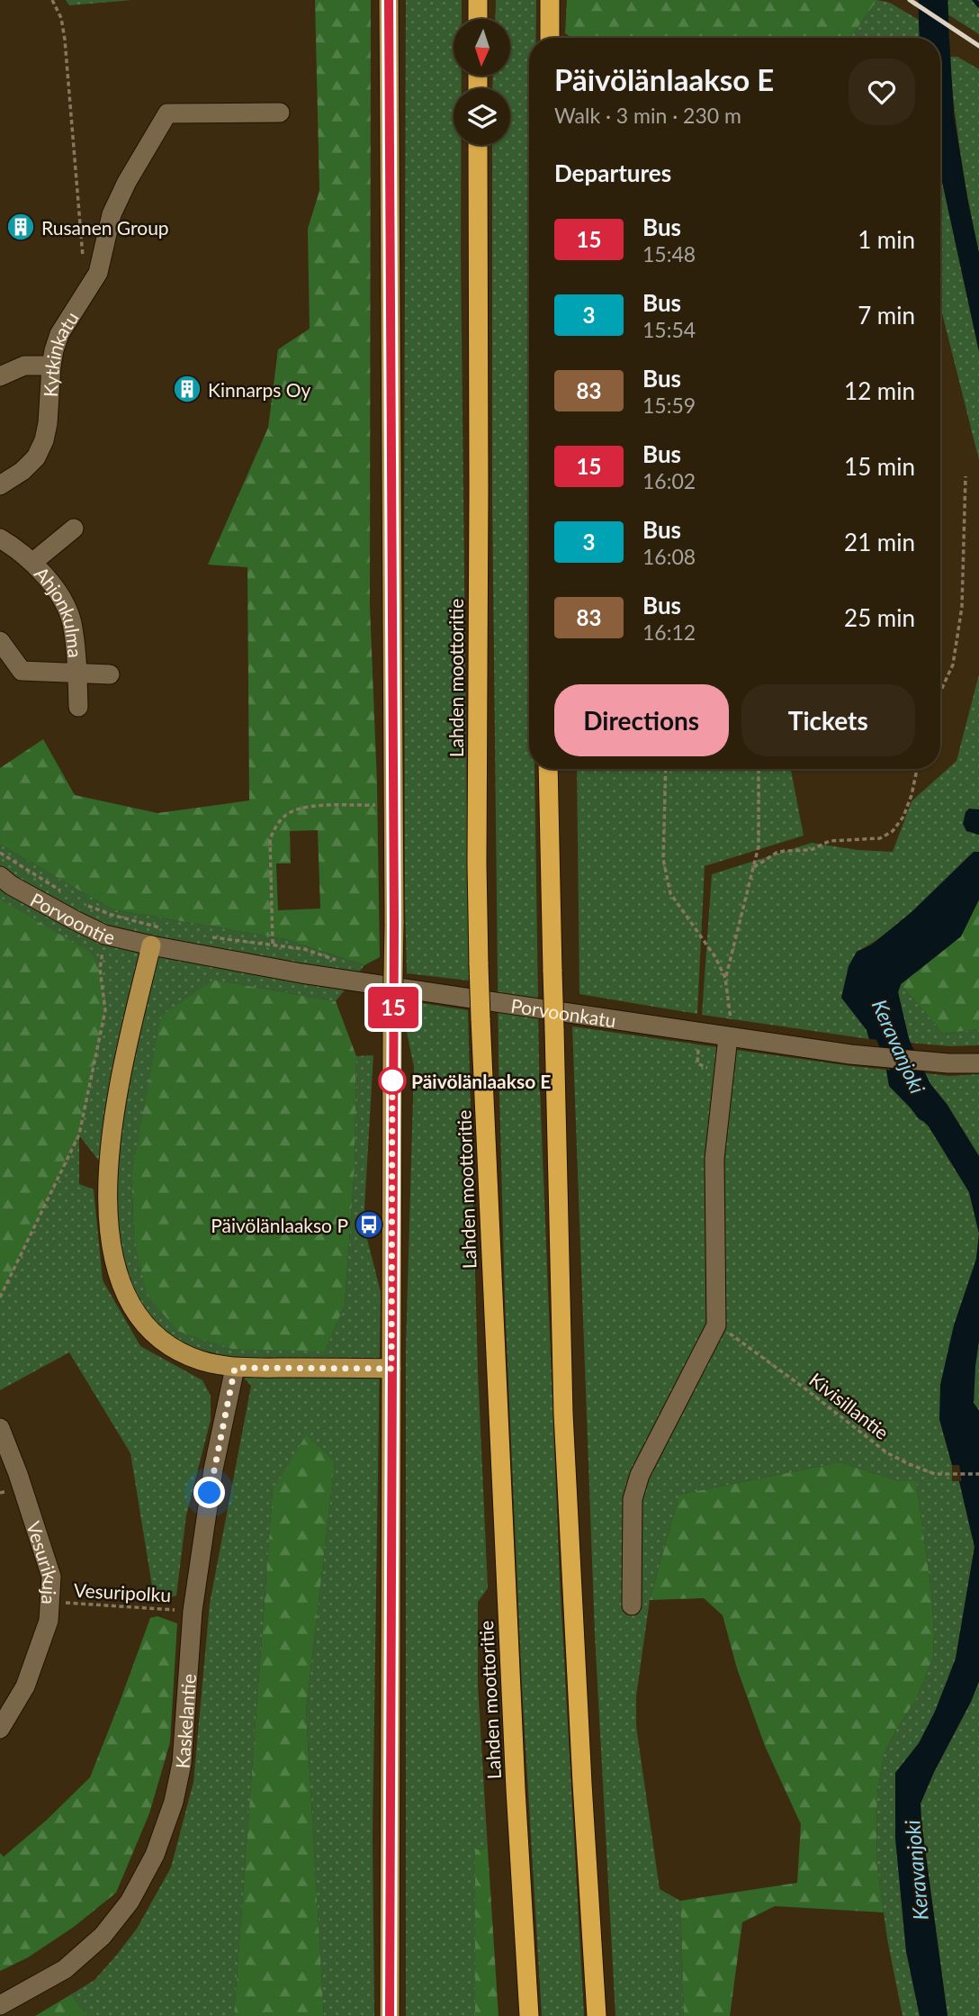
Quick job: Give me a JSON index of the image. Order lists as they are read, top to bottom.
{
  "streets": {
    "highway": ["Lahden moottoritie"],
    "street": [
      "Kytkinkatu",
      "Ahjonkulma",
      "Porvoontie",
      "Porvoonkatu",
      "Vesurikuja",
      "Kaskelantie"
    ],
    "path": ["Kivisillantie", "Vesuripolku"]
  },
  "crossings": [
    ["Porvoontie", "Porvoonkatu"],
    ["Vesurikuja", "Vesuripolku"],
    ["Vesuripolku", "Kaskelantie"]
  ],
  "water": ["Keravanjoki"],
  "places": {
    "building": ["Rusanen Group", "Kinnarps Oy"],
    "other": ["Päivölänlaakso E"],
    "bus stop": ["Päivölänlaakso P"]
  },
  "lines": ["bus line 15"],
  "north": "bottom",
  "page": {
    "on_map": "15",
    "heading": [
      ["Päivölänlaakso E", "Walk · 3 min · 230 m"],
      "Departures"
    ],
    "list": [
      {
        "mark": "15",
        "name": "Bus",
        "note": "15:48",
        "value": "1 min"
      },
      {
        "mark": "3",
        "name": "Bus",
        "note": "15:54",
        "value": "7 min"
      },
      {
        "mark": "83",
        "name": "Bus",
        "note": "15:59",
        "value": "12 min"
      },
      {
        "mark": "15",
        "name": "Bus",
        "note": "16:02",
        "value": "15 min"
      },
      {
        "mark": "3",
        "name": "Bus",
        "note": "16:08",
        "value": "21 min"
      },
      {
        "mark": "83",
        "name": "Bus",
        "note": "16:12",
        "value": "25 min"
      }
    ],
    "buttons": ["Directions", "Tickets"]
  }
}
